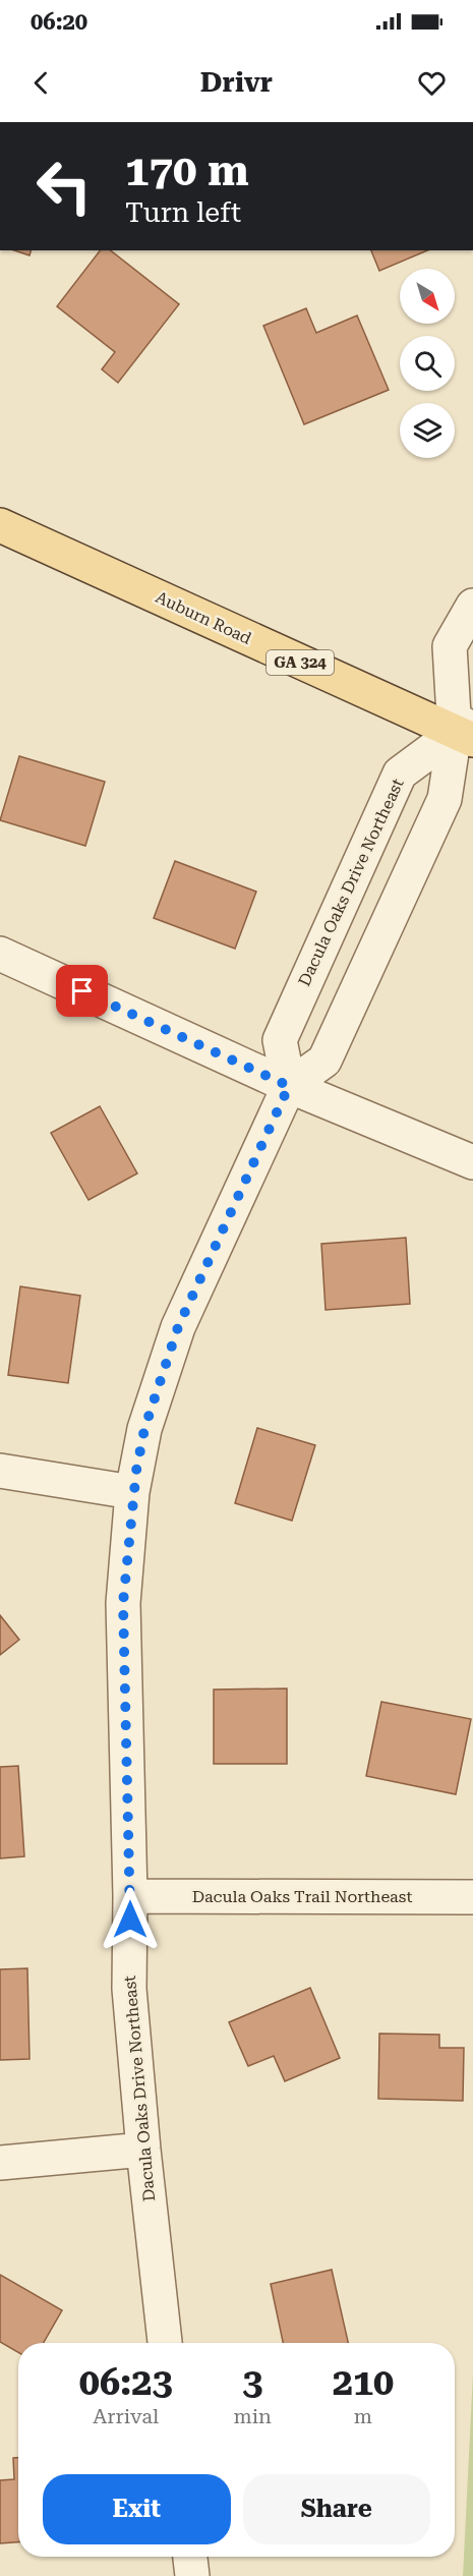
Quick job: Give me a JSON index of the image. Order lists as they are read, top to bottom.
{
  "streets": {
    "main road": ["Auburn Road", "GA 324"],
    "street": ["Dacula Oaks Drive Northeast", "Dacula Oaks Trail Northeast"]
  },
  "crossings": [
    ["Auburn Road", "Dacula Oaks Drive Northeast"],
    ["Dacula Oaks Drive Northeast", "Dacula Oaks Trail Northeast"]
  ],
  "north": "bottom right",
  "page": {
    "status": "06:20",
    "header": "Drivr",
    "turn": ["170 m", "Turn left"],
    "eta": [
      "06:23",
      "Arrival",
      "3",
      "min",
      "210",
      "m"
    ],
    "buttons": ["Exit", "Share"]
  }
}
